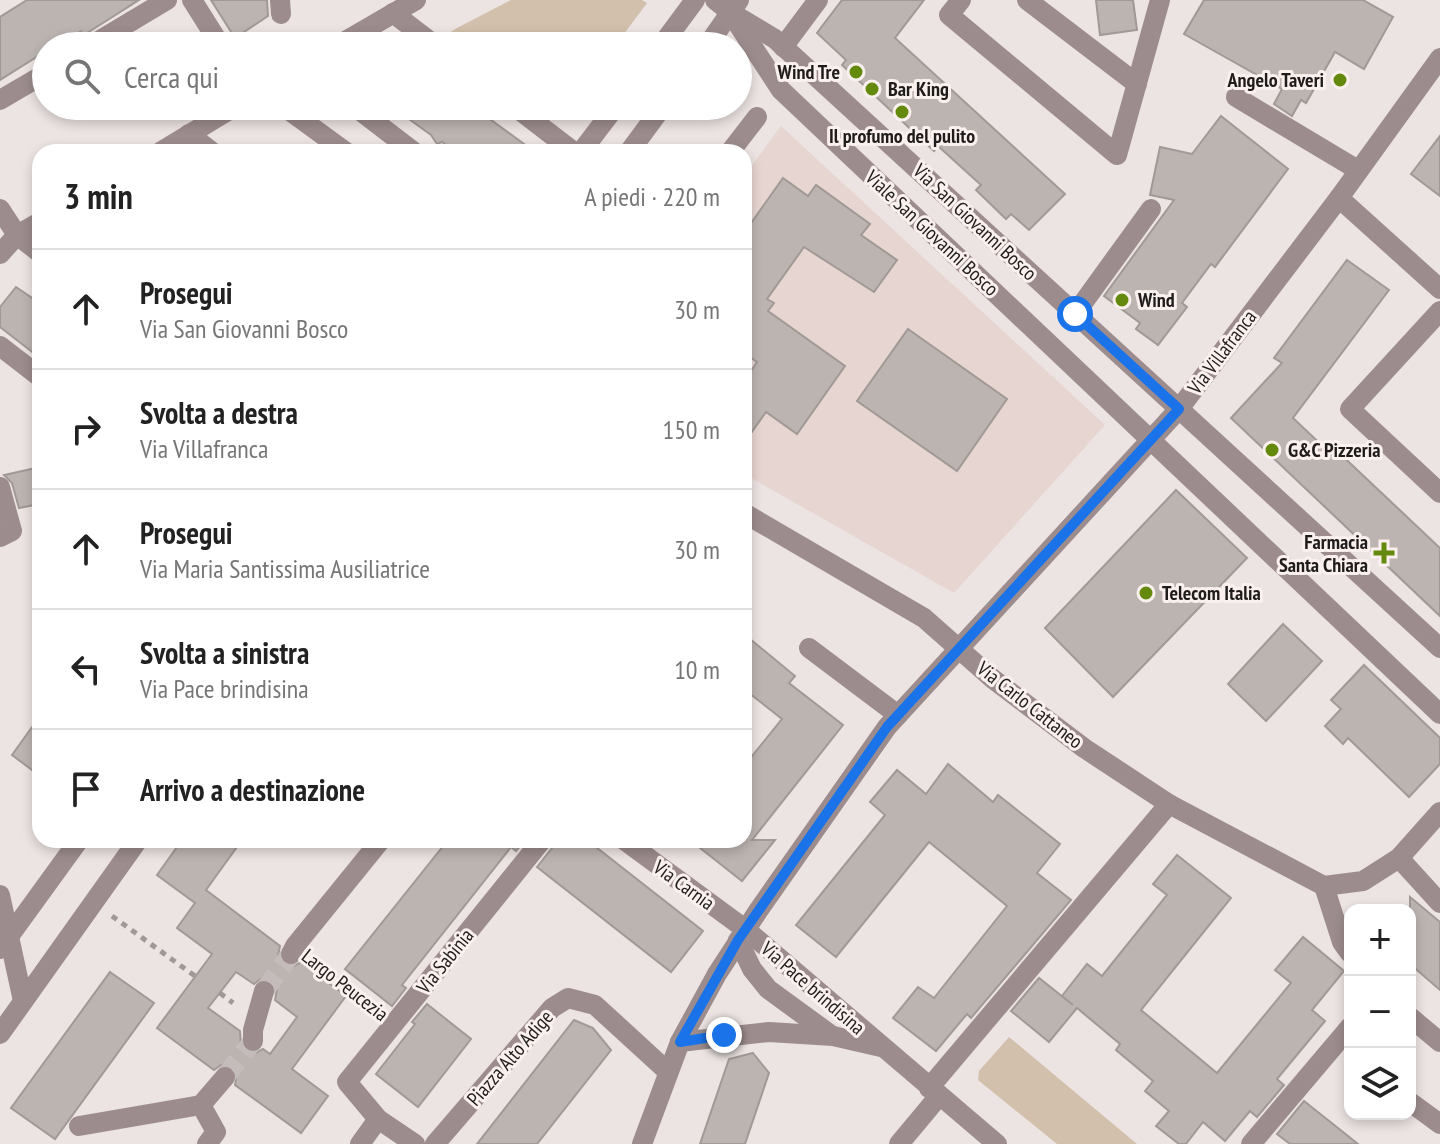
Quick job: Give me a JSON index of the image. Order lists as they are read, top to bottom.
{
  "streets": {
    "street": [
      "Via San Giovanni Bosco",
      "Viale San Giovanni Bosco",
      "Via Villafranca",
      "Via Carlo Cattaneo",
      "Via Carnia",
      "Via Sabinia",
      "Largo Peucezia",
      "Via Pace brindisina",
      "Piazza Alto Adige"
    ]
  },
  "crossings": [
    ["Via San Giovanni Bosco", "Viale San Giovanni Bosco"],
    ["Via San Giovanni Bosco", "Via Villafranca"],
    ["Viale San Giovanni Bosco", "Via Villafranca"],
    ["Via Villafranca", "Via Carlo Cattaneo"],
    ["Via Villafranca", "Via Carnia"],
    ["Via Villafranca", "Via Pace brindisina"],
    ["Via Villafranca", "Piazza Alto Adige"],
    ["Via Carnia", "Via Pace brindisina"],
    ["Via Sabinia", "Largo Peucezia"]
  ],
  "places": {
    "other": [
      "Wind Tre",
      "Angelo Taveri",
      "Bar King",
      "Il profumo del pulito",
      "Wind",
      "G&C Pizzeria",
      "Telecom Italia"
    ],
    "health": ["Farmacia Santa Chiara"]
  },
  "page": {
    "search": "Cerca qui",
    "heading": ["3 min", "A piedi · 220 m"],
    "list": [
      ["Prosegui", "Via San Giovanni Bosco", "30 m"],
      ["Svolta a destra", "Via Villafranca", "150 m"],
      ["Prosegui", "Via Maria Santissima Ausiliatrice", "30 m"],
      ["Svolta a sinistra", "Via Pace brindisina", "10 m"],
      "Arrivo a destinazione"
    ],
    "map_buttons": ["+", "−"]
  }
}
